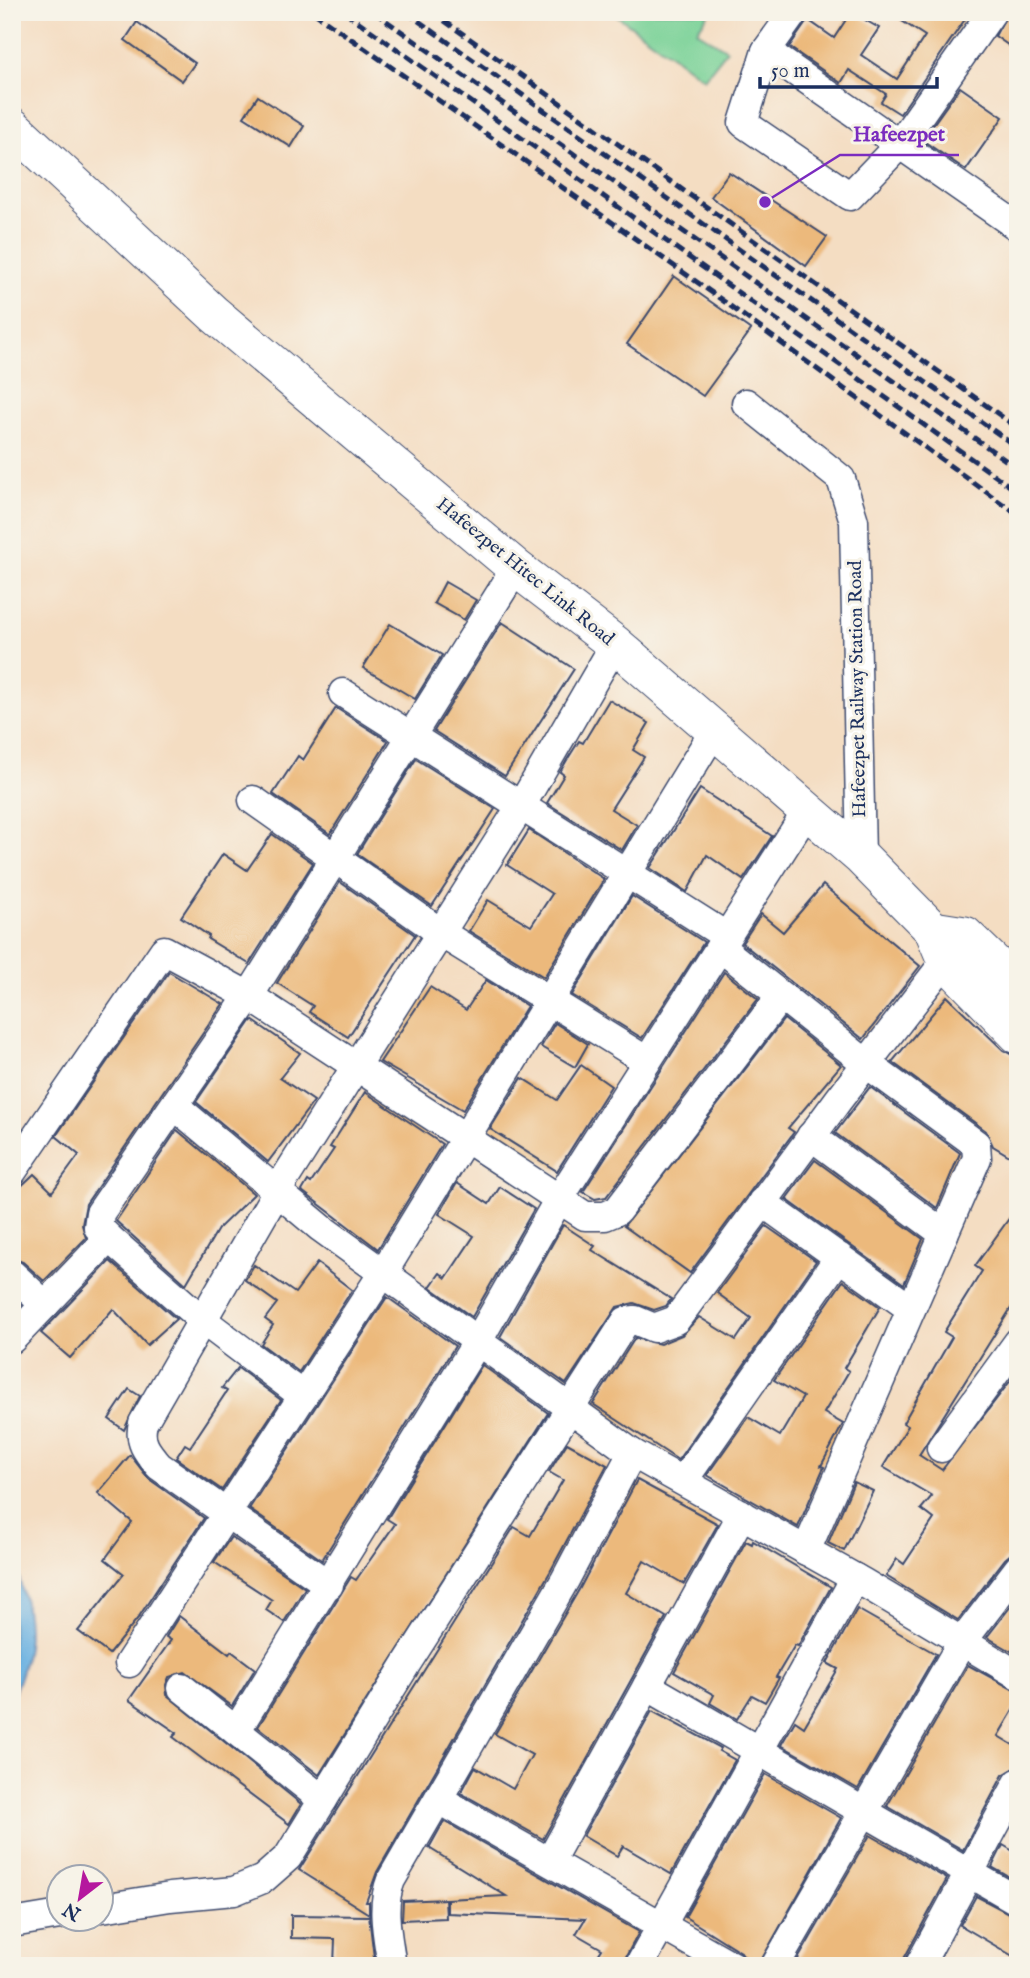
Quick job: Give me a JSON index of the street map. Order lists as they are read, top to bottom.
{
  "streets": {
    "main road": ["Hafeezpet Hitec Link Road"],
    "street": ["Hafeezpet Railway Station Road"]
  },
  "crossings": [
    ["Hafeezpet Hitec Link Road", "Hafeezpet Railway Station Road"]
  ],
  "places": ["Hafeezpet"],
  "scale_bar": "50 m",
  "north": "bottom left"
}
